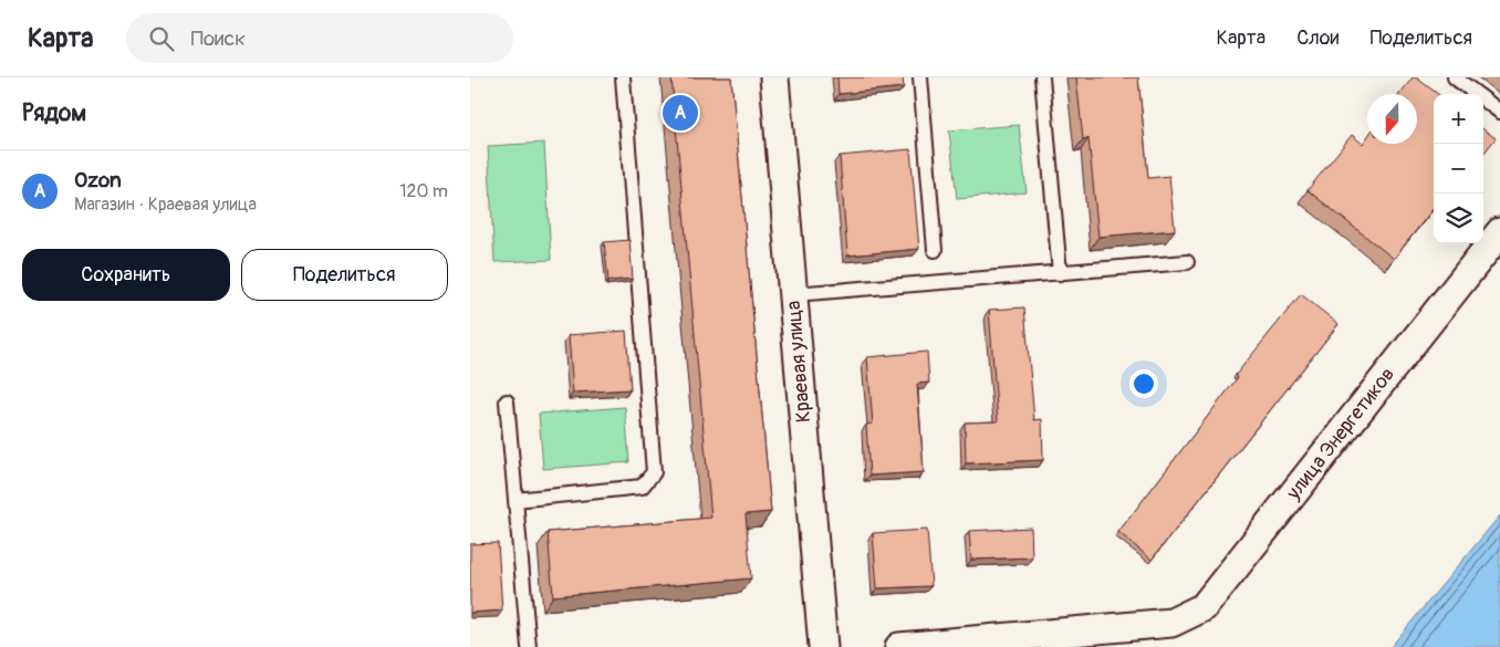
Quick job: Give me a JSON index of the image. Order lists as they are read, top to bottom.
{
  "streets": {
    "street": ["Краевая улица", "улица Энергетиков"]
  },
  "north": "bottom",
  "page": {
    "header": "Карта",
    "search": "Поиск",
    "nav": ["Карта", "Слои", "Поделиться"],
    "heading": "Рядом",
    "pins": "A",
    "map_buttons": ["+", "−"],
    "list": [
      {
        "mark": "A",
        "name": "Ozon",
        "note": "Магазин · Краевая улица",
        "value": "120 m"
      }
    ],
    "buttons": ["Сохранить", "Поделиться"]
  }
}
